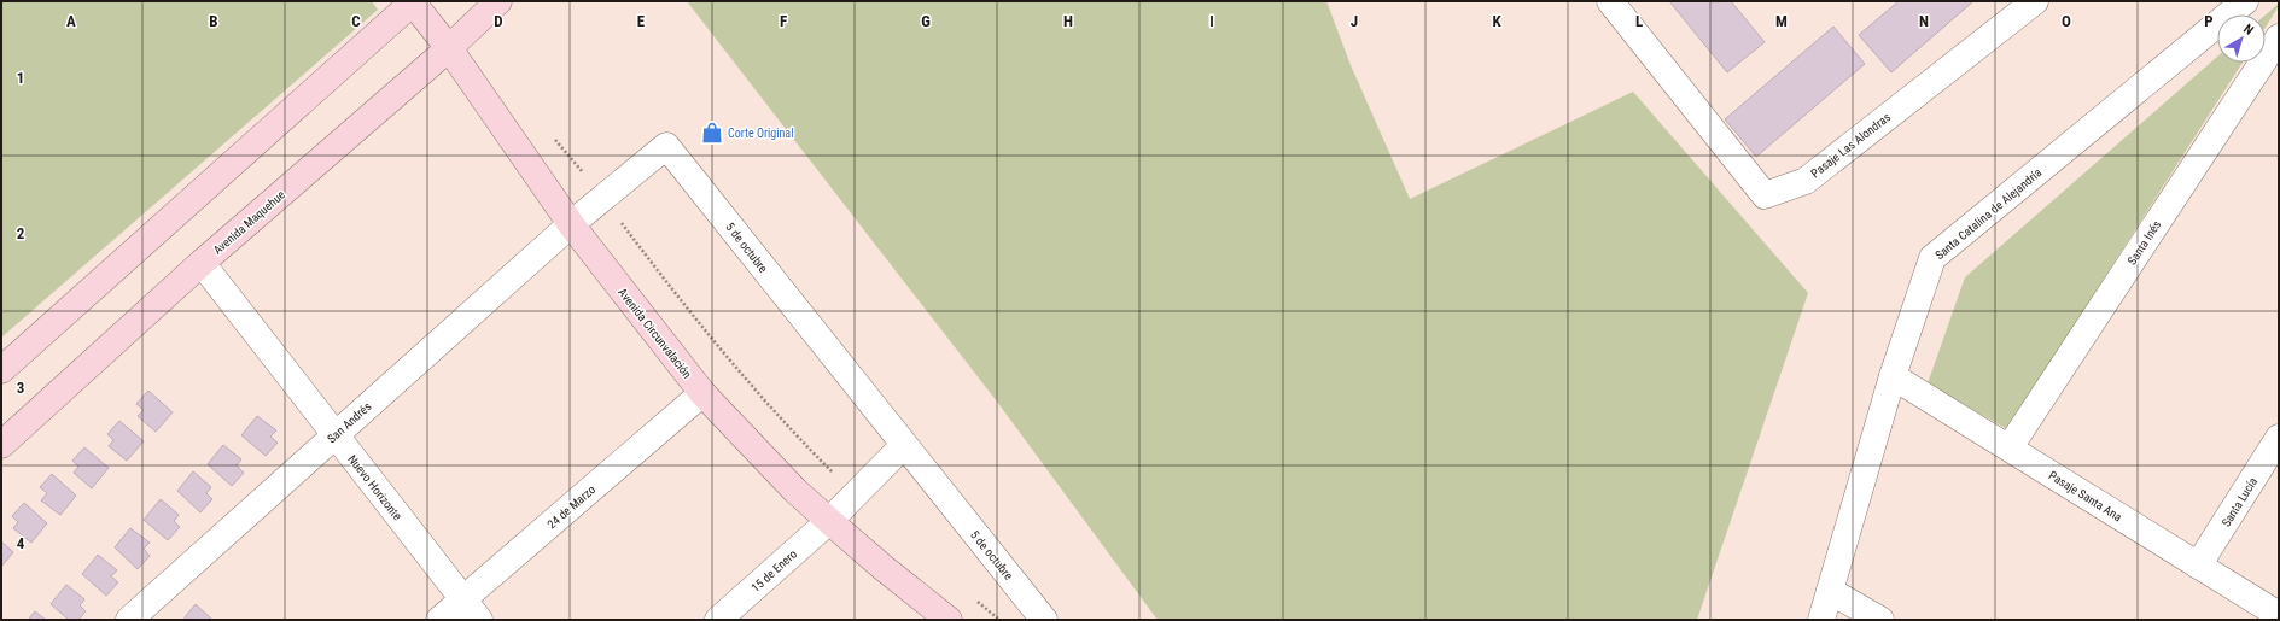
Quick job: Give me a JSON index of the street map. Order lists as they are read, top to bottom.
{
  "streets": {
    "street": [
      "Pasaje Las Alondras",
      "Santa Catalina de Alejandría",
      "Avenida Maquehue",
      "Santa Inés",
      "5 de octubre",
      "Avenida Circunvalación",
      "San Andrés",
      "Nuevo Horizonte",
      "Pasaje Santa Ana",
      "Santa Lucía",
      "24 de Marzo",
      "15 de Enero"
    ]
  },
  "crossings": [
    ["Santa Catalina de Alejandría", "Pasaje Santa Ana"],
    ["Avenida Maquehue", "Avenida Circunvalación"],
    ["Avenida Maquehue", "Nuevo Horizonte"],
    ["Santa Inés", "Pasaje Santa Ana"],
    ["5 de octubre", "Avenida Circunvalación"],
    ["5 de octubre", "San Andrés"],
    ["Avenida Circunvalación", "San Andrés"],
    ["Avenida Circunvalación", "24 de Marzo"],
    ["Avenida Circunvalación", "15 de Enero"],
    ["San Andrés", "Nuevo Horizonte"],
    ["Nuevo Horizonte", "24 de Marzo"],
    ["Pasaje Santa Ana", "Santa Lucía"]
  ],
  "places": {
    "shop": ["Corte Original"]
  },
  "north": "top right",
  "grid": {
    "columns": [
      "A",
      "B",
      "C",
      "D",
      "E",
      "F",
      "G",
      "H",
      "I",
      "J",
      "K",
      "L",
      "M",
      "N",
      "O",
      "P"
    ],
    "rows": [
      "1",
      "2",
      "3",
      "4"
    ]
  }
}
